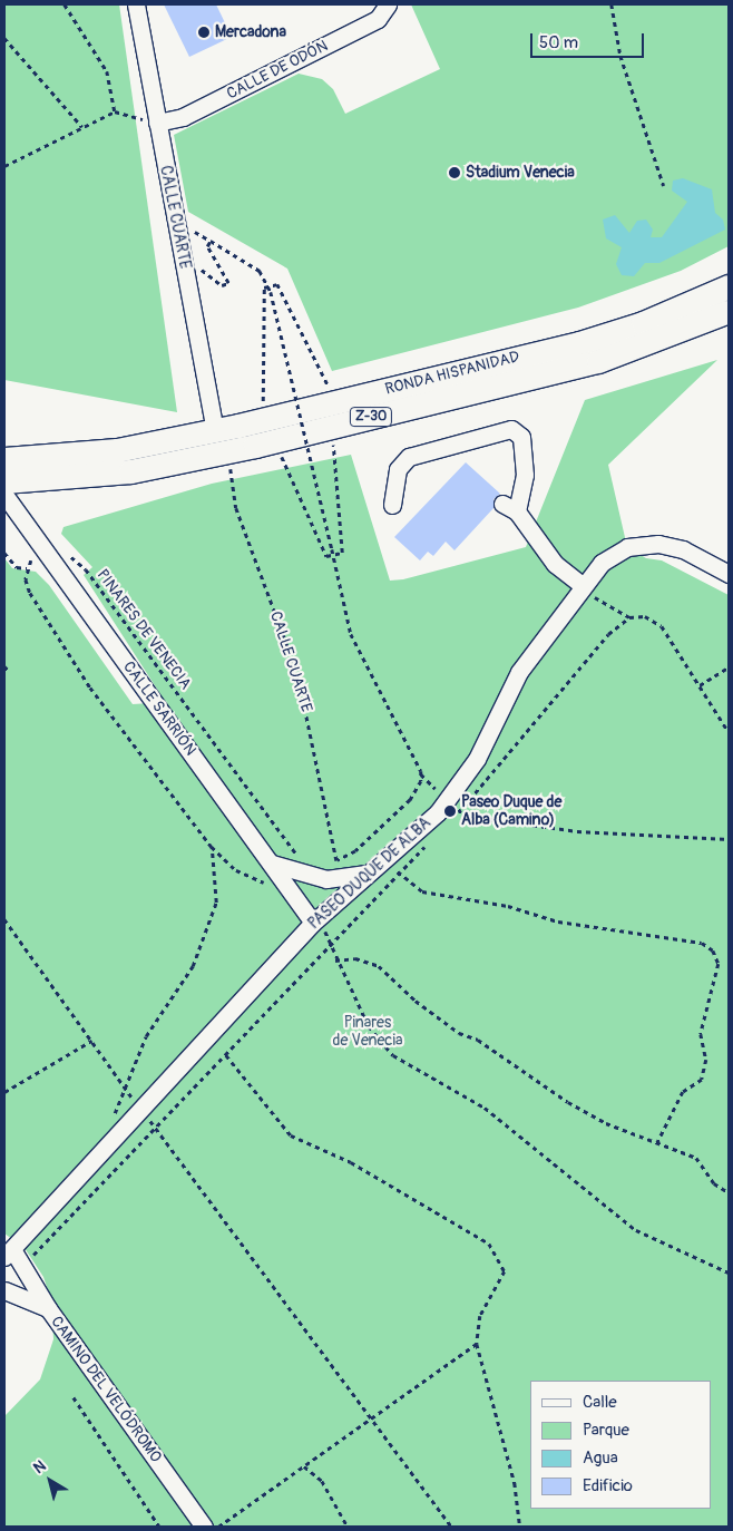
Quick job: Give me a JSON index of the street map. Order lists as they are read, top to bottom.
{
  "streets": {
    "highway": ["RONDA HISPANIDAD", "Z-30"],
    "street": [
      "CALLE DE ODÓN",
      "CALLE CUARTE",
      "CALLE SARRIÓN",
      "PASEO DUQUE DE ALBA",
      "CAMINO DEL VELÓDROMO"
    ],
    "path": ["PINARES DE VENECIA"]
  },
  "crossings": [
    ["CALLE DE ODÓN", "CALLE CUARTE"],
    ["CALLE CUARTE", "RONDA HISPANIDAD"],
    ["CALLE SARRIÓN", "PASEO DUQUE DE ALBA"],
    ["PASEO DUQUE DE ALBA", "CAMINO DEL VELÓDROMO"]
  ],
  "parks": ["Pinares de Venecia"],
  "places": ["Mercadona", "Stadium Venecia", "Paseo Duque de Alba (Camino)"],
  "legend": [
    "Calle",
    "Parque",
    "Agua",
    "Edificio"
  ],
  "scale_bar": "50 m",
  "north": "top left"
}
